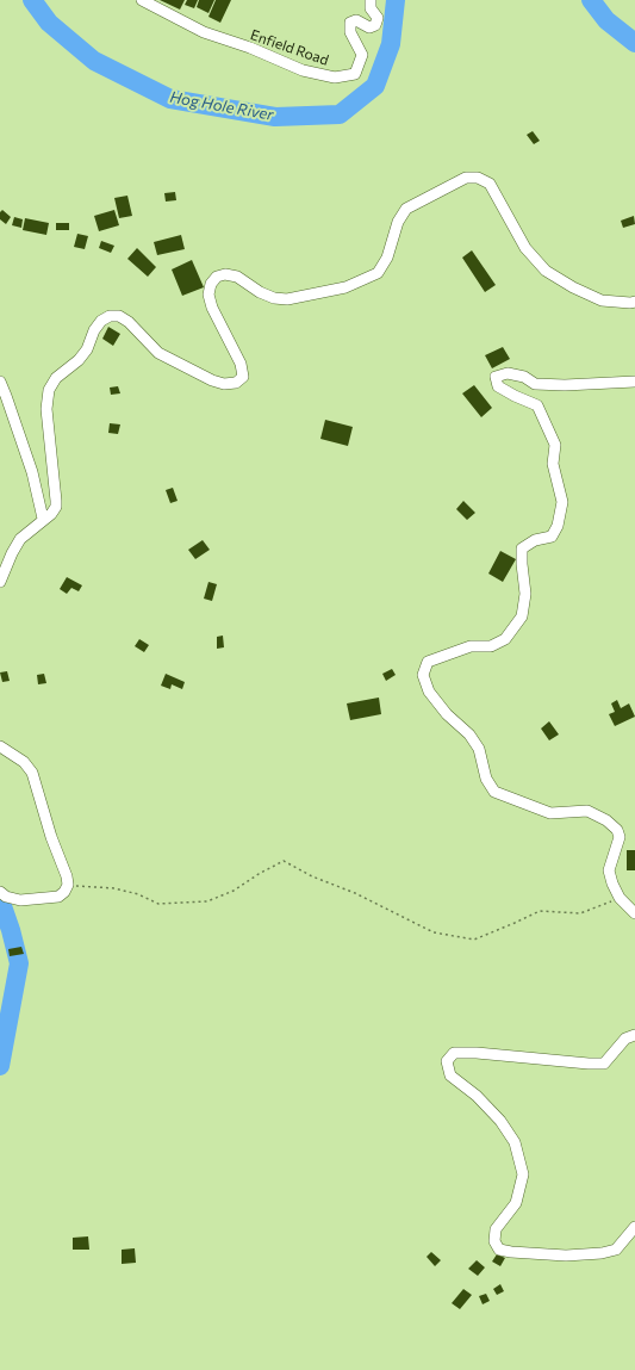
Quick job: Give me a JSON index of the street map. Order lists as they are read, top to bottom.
{
  "streets": {
    "street": ["Enfield Road"]
  },
  "water": ["Hog Hole River"]
}
